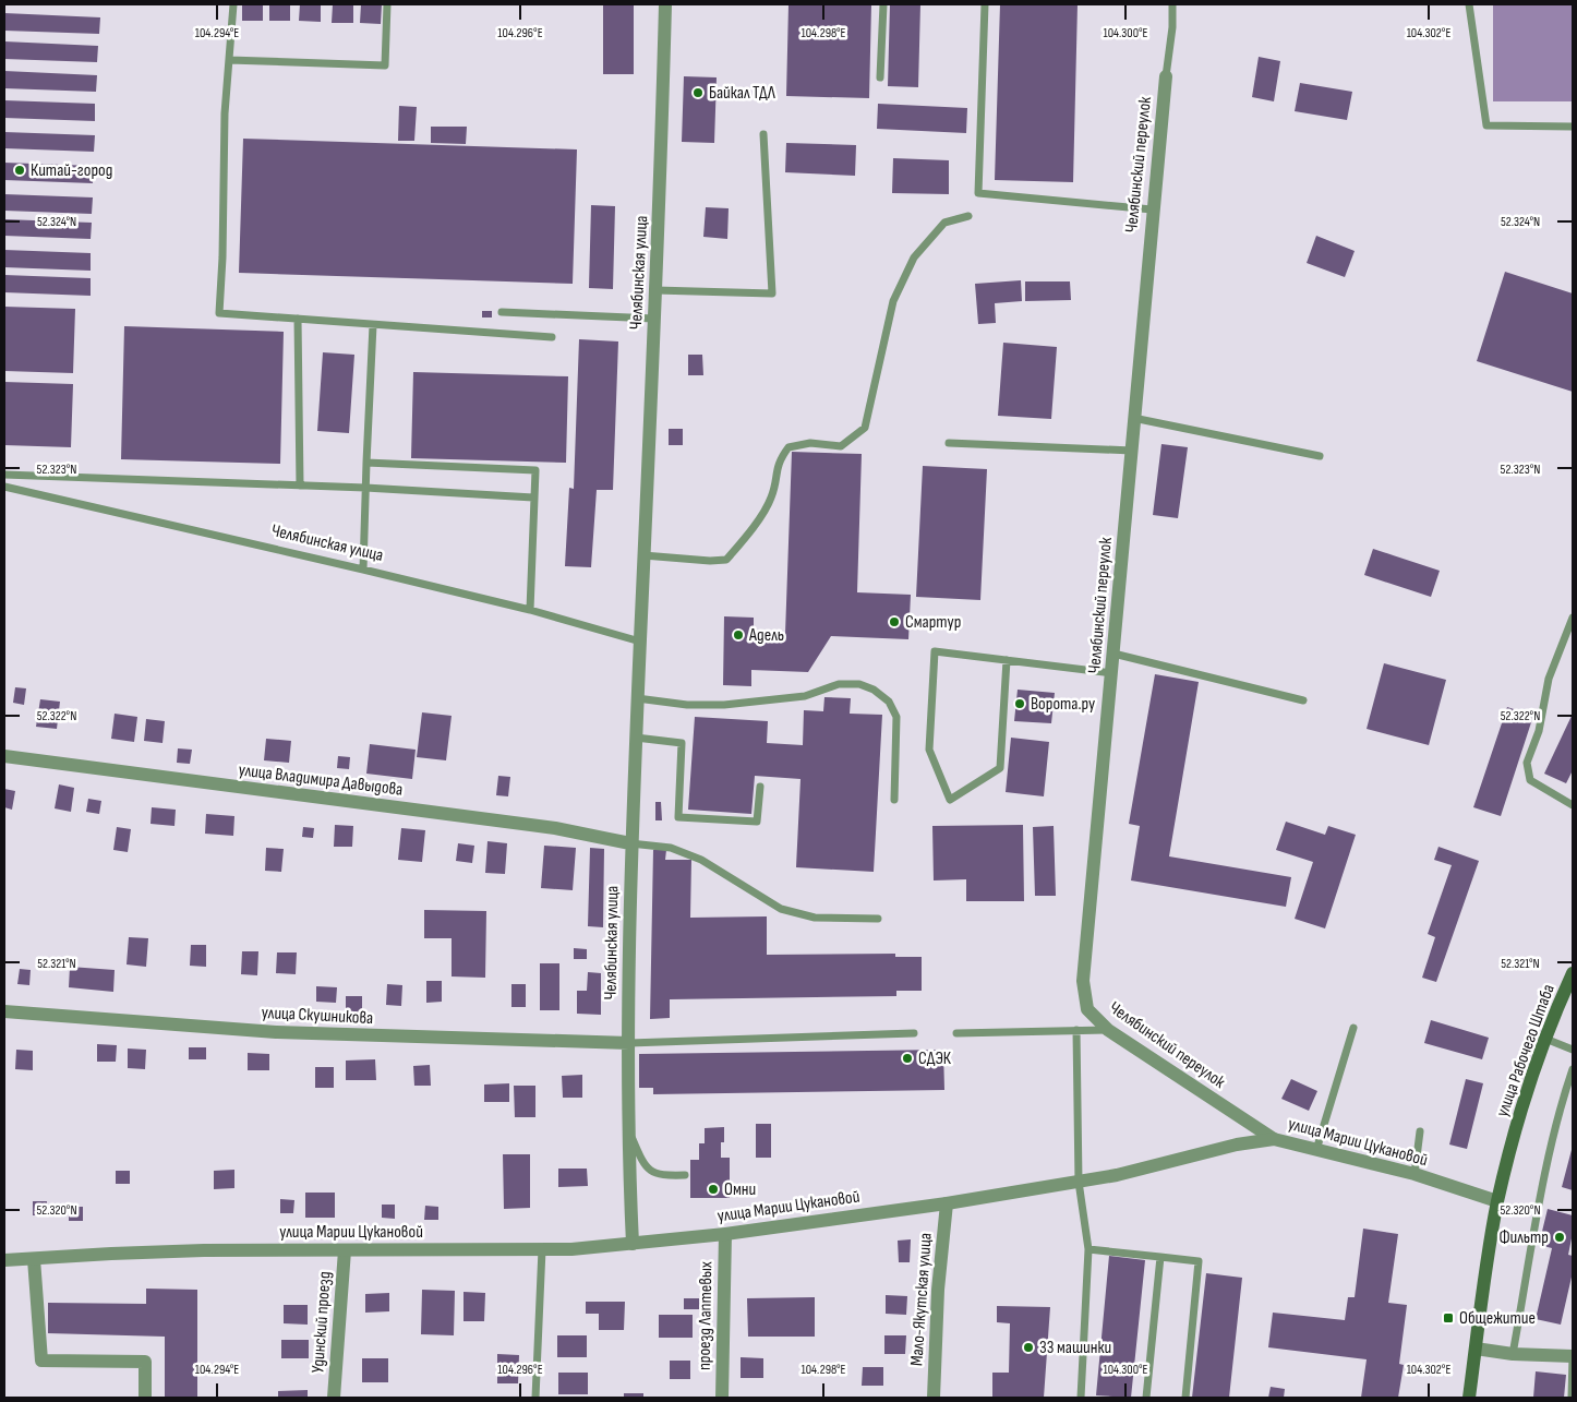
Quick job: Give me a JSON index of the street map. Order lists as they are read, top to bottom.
{
  "streets": {
    "main road": ["улица Рабочего Штаба"],
    "street": [
      "Челябинский переулок",
      "Челябинская улица",
      "улица Владимира Давыдова",
      "улица Скушникова",
      "улица Марии Цукановой",
      "Мало-Якутская улица",
      "проезд Лаптевых",
      "Удинский проезд"
    ]
  },
  "crossings": [
    ["Челябинский переулок", "улица Марии Цукановой"],
    ["Челябинская улица", "улица Владимира Давыдова"],
    ["Челябинская улица", "улица Скушникова"],
    ["Челябинская улица", "улица Марии Цукановой"],
    ["улица Рабочего Штаба", "улица Марии Цукановой"],
    ["улица Марии Цукановой", "Мало-Якутская улица"],
    ["улица Марии Цукановой", "проезд Лаптевых"],
    ["улица Марии Цукановой", "Удинский проезд"]
  ],
  "places": {
    "other": [
      "Байкал ТДЛ",
      "Китай-город",
      "Смартур",
      "Адель",
      "Ворота.ру",
      "СДЭК",
      "Омни",
      "Фильтр",
      "33 машинки"
    ],
    "transit": ["Общежитие"]
  },
  "coordinates": [
    "104.294°E",
    "104.296°E",
    "104.298°E",
    "104.300°E",
    "104.302°E",
    "52.324°N",
    "52.323°N",
    "52.322°N",
    "52.321°N",
    "52.320°N"
  ]
}
